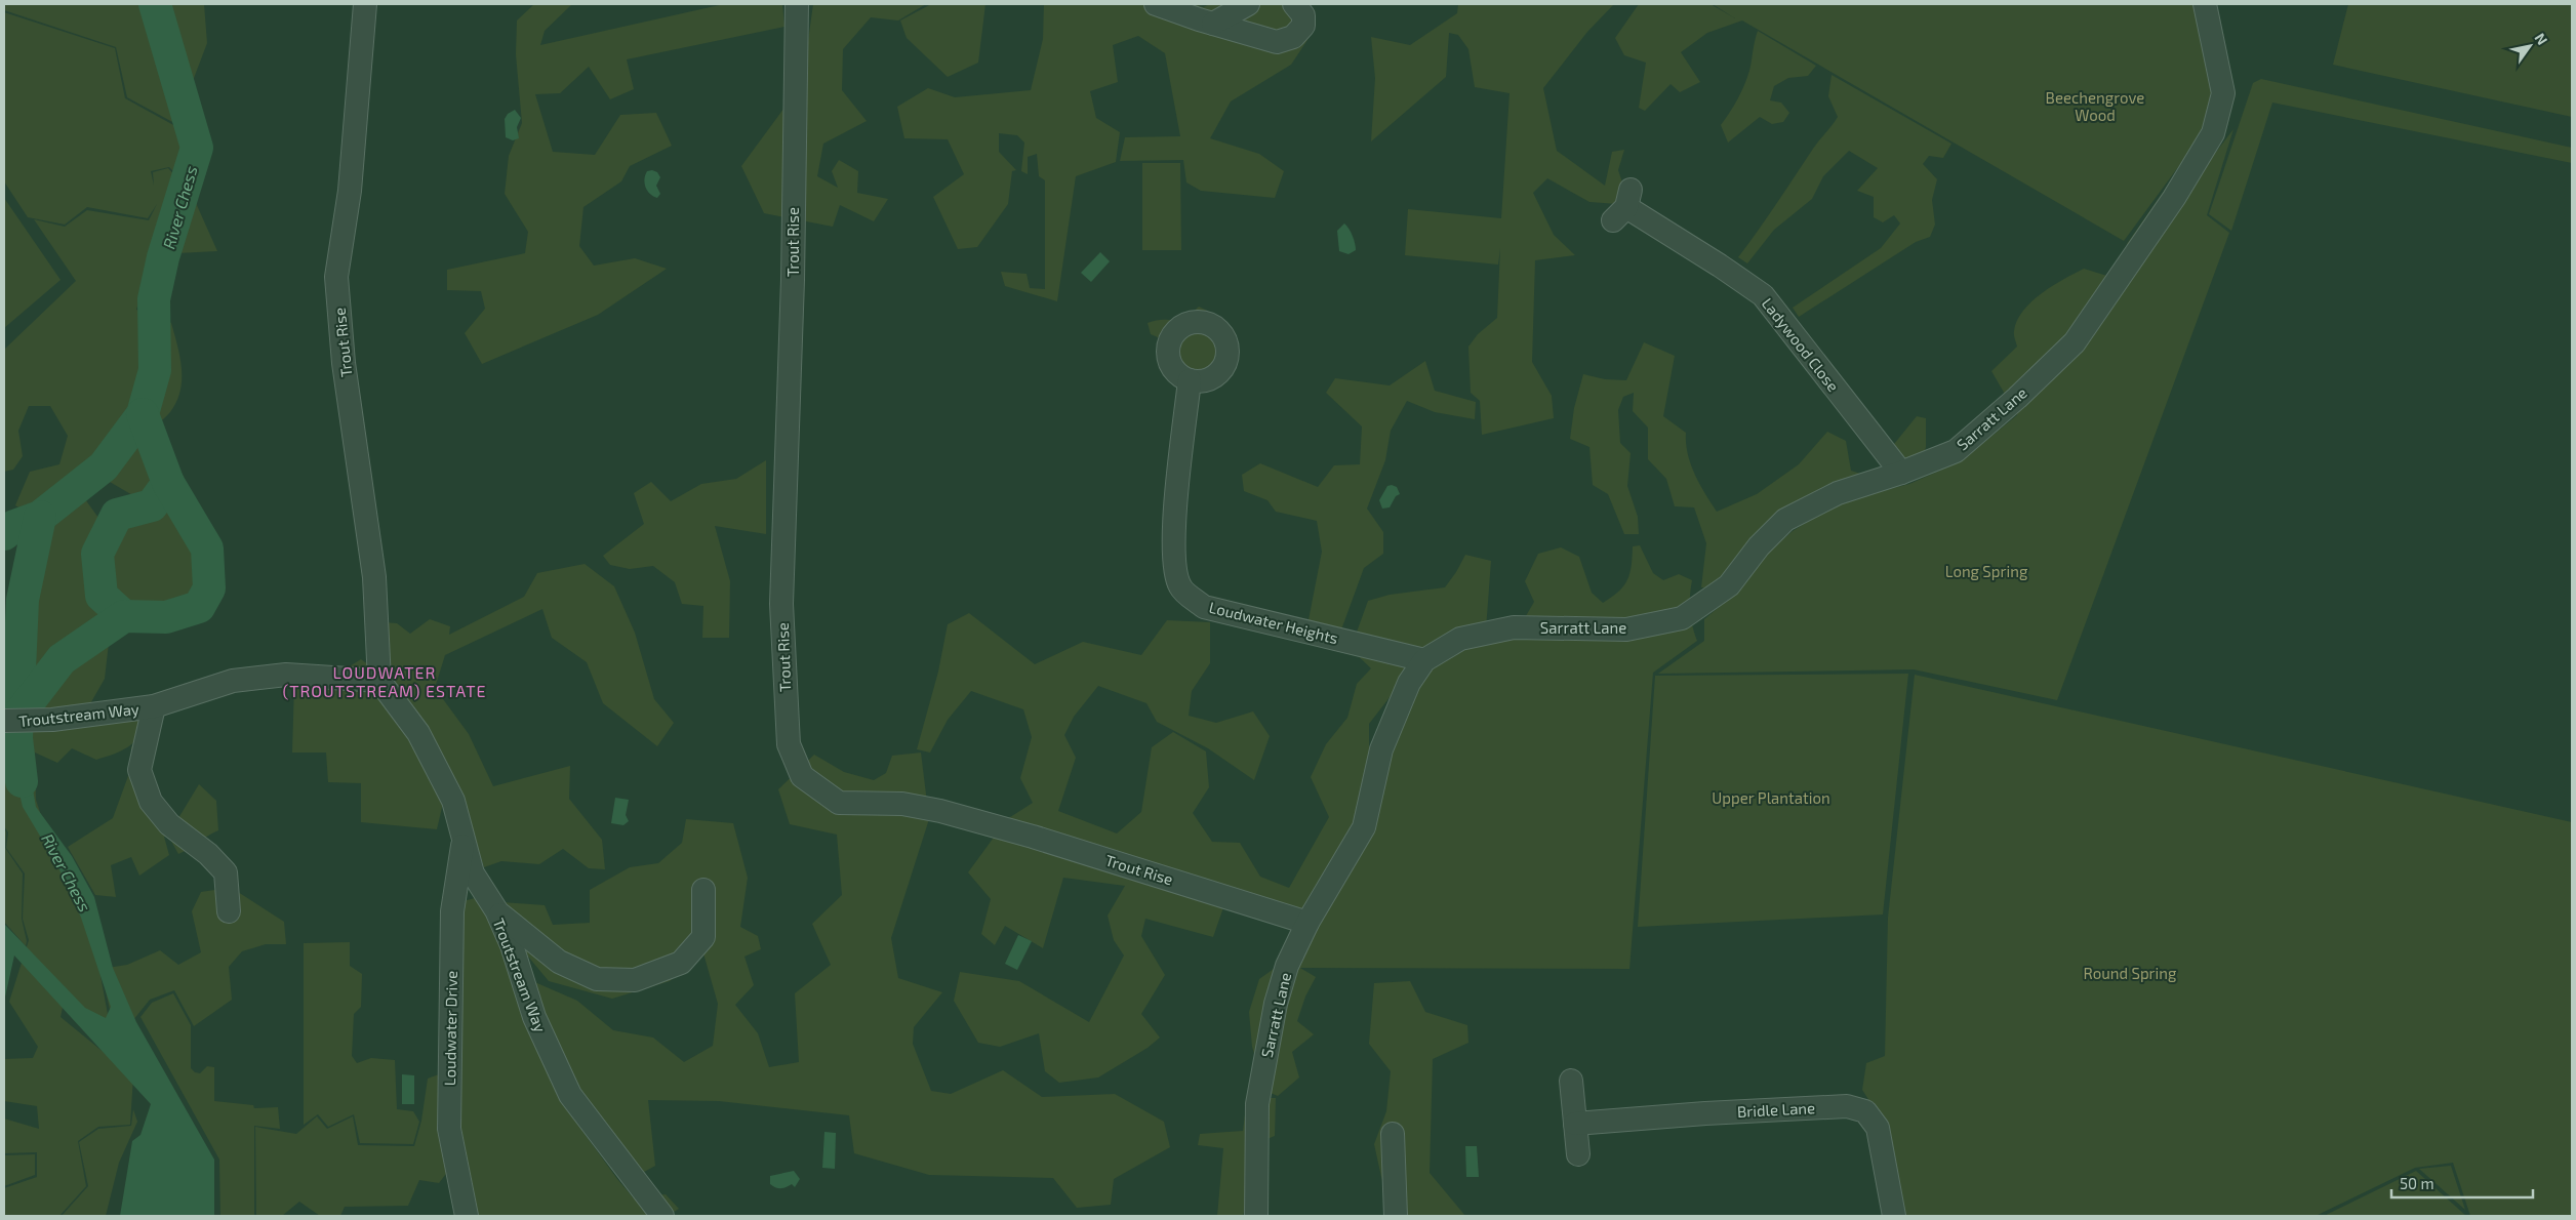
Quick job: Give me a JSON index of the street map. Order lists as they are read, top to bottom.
{
  "streets": {
    "street": [
      "Trout Rise",
      "Ladywood Close",
      "Sarratt Lane",
      "Loudwater Heights",
      "Troutstream Way",
      "Loudwater Drive",
      "Bridle Lane"
    ]
  },
  "crossings": [
    ["Trout Rise", "Sarratt Lane"],
    ["Trout Rise", "Troutstream Way"],
    ["Ladywood Close", "Sarratt Lane"],
    ["Sarratt Lane", "Loudwater Heights"],
    ["Troutstream Way", "Loudwater Drive"]
  ],
  "districts": ["LOUDWATER (TROUTSTREAM) ESTATE"],
  "water": ["River Chess"],
  "parks": [
    "Beechengrove Wood",
    "Long Spring",
    "Upper Plantation",
    "Round Spring"
  ],
  "scale_bar": "50 m",
  "north": "top right"
}
